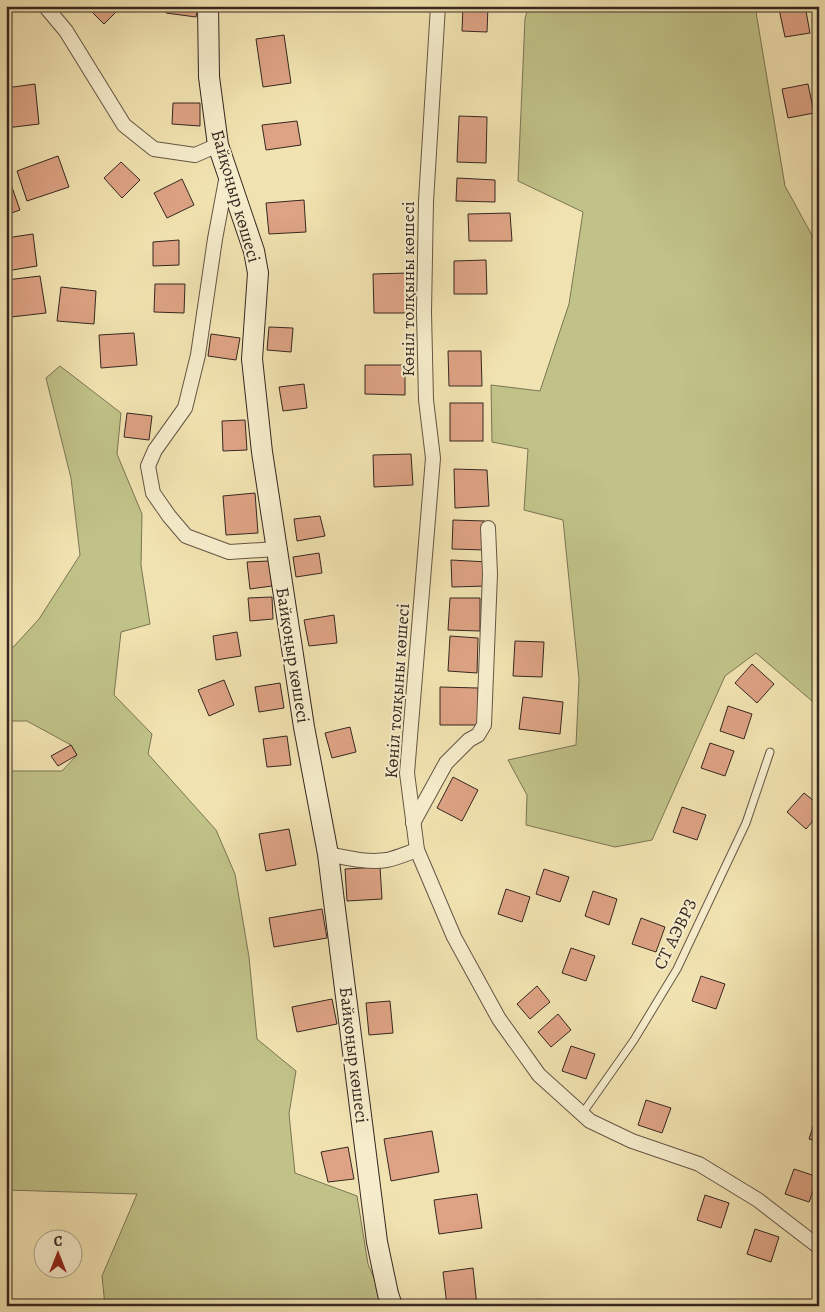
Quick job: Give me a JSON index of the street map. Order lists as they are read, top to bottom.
{
  "streets": {
    "street": ["Байқоңыр көшесі", "Көніл толқыны көшесі"],
    "lane": ["СТ АЭВРЗ"]
  },
  "crossings": [
    ["Көніл толқыны көшесі", "СТ АЭВРЗ"]
  ],
  "north": "top"
}
